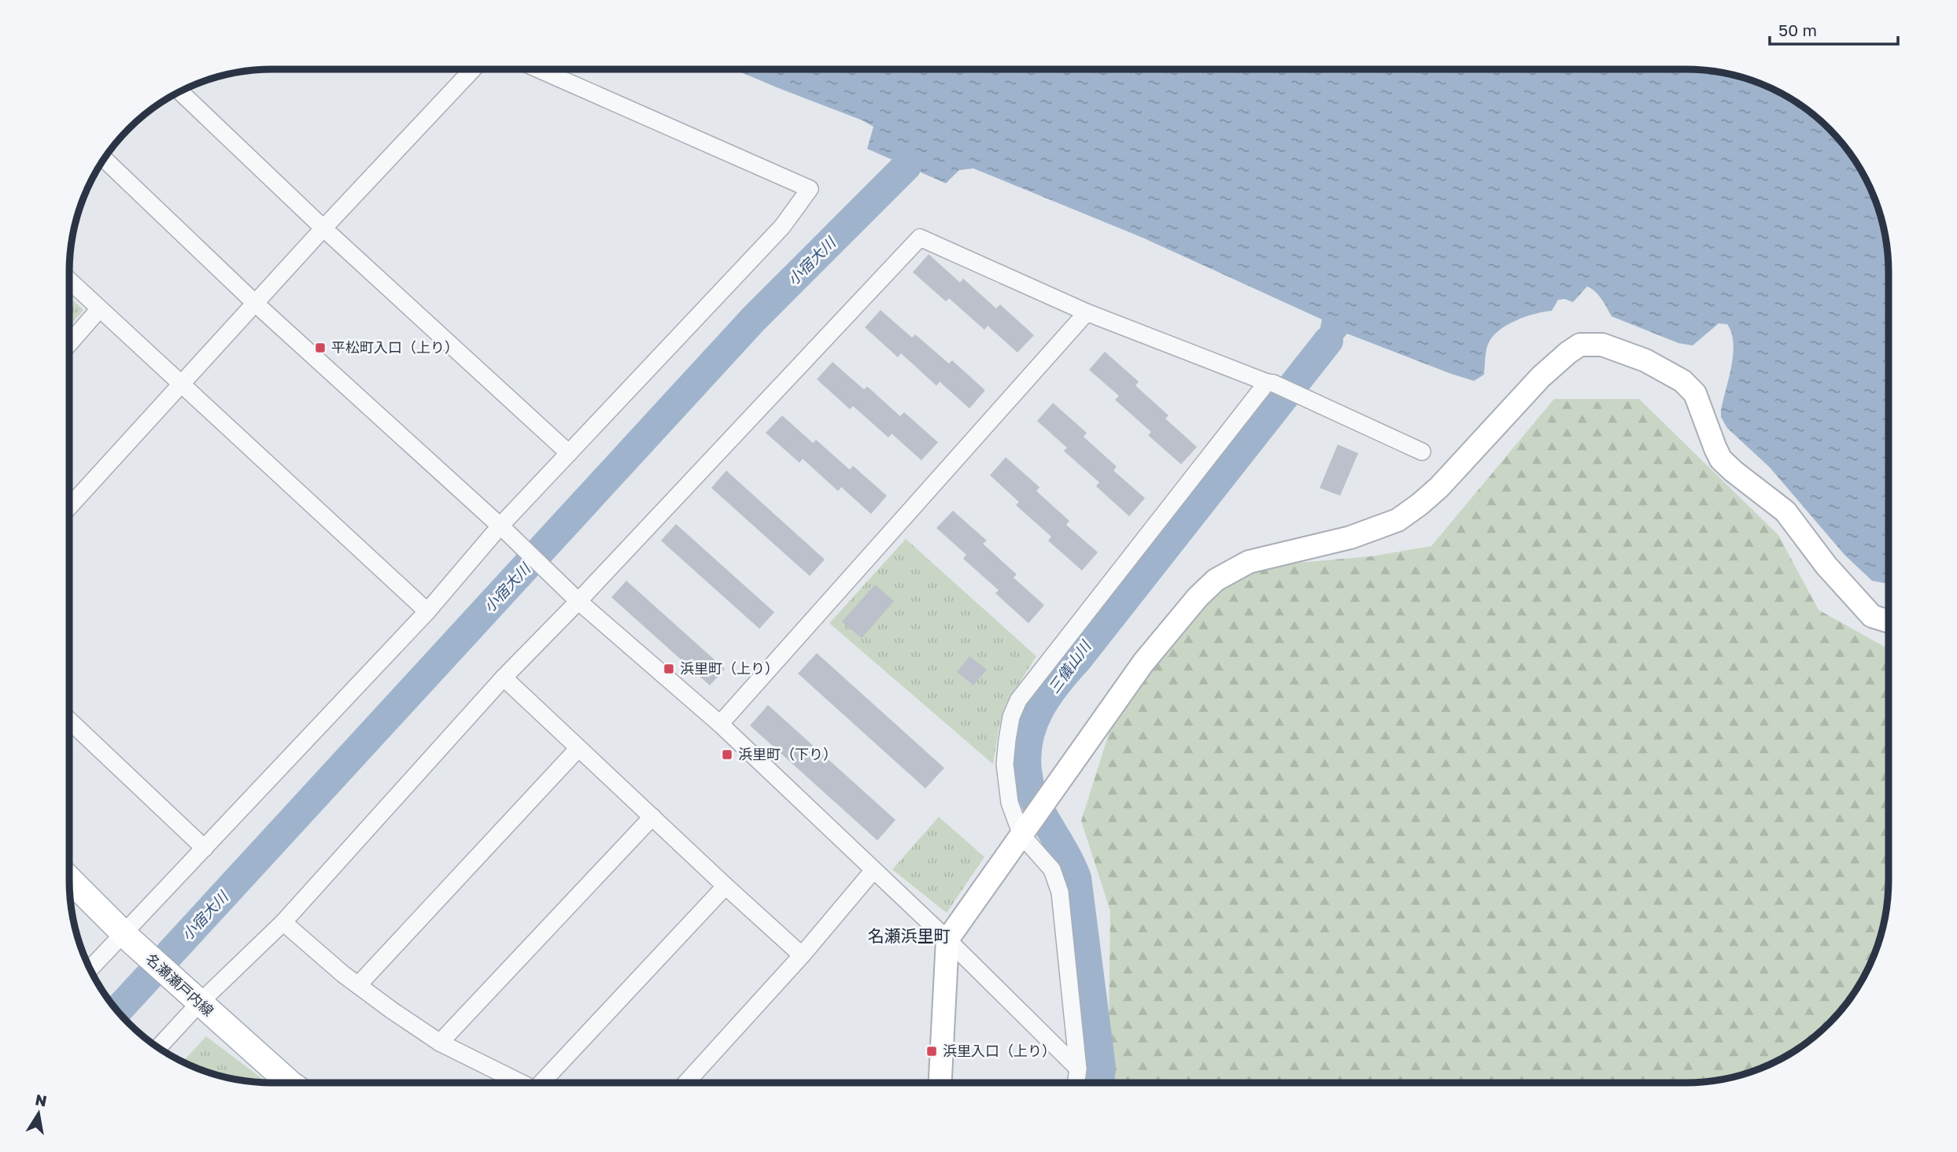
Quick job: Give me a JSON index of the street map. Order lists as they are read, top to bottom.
{
  "streets": {
    "main road": ["名瀬瀬戸内線"]
  },
  "districts": ["名瀬浜里町"],
  "water": ["小宿大川", "三儀山川"],
  "places": {
    "transit": [
      "平松町入口（上り）",
      "浜里町（上り）",
      "浜里町（下り）",
      "浜里入口（上り）"
    ]
  },
  "scale_bar": "50 m",
  "north": "top"
}
